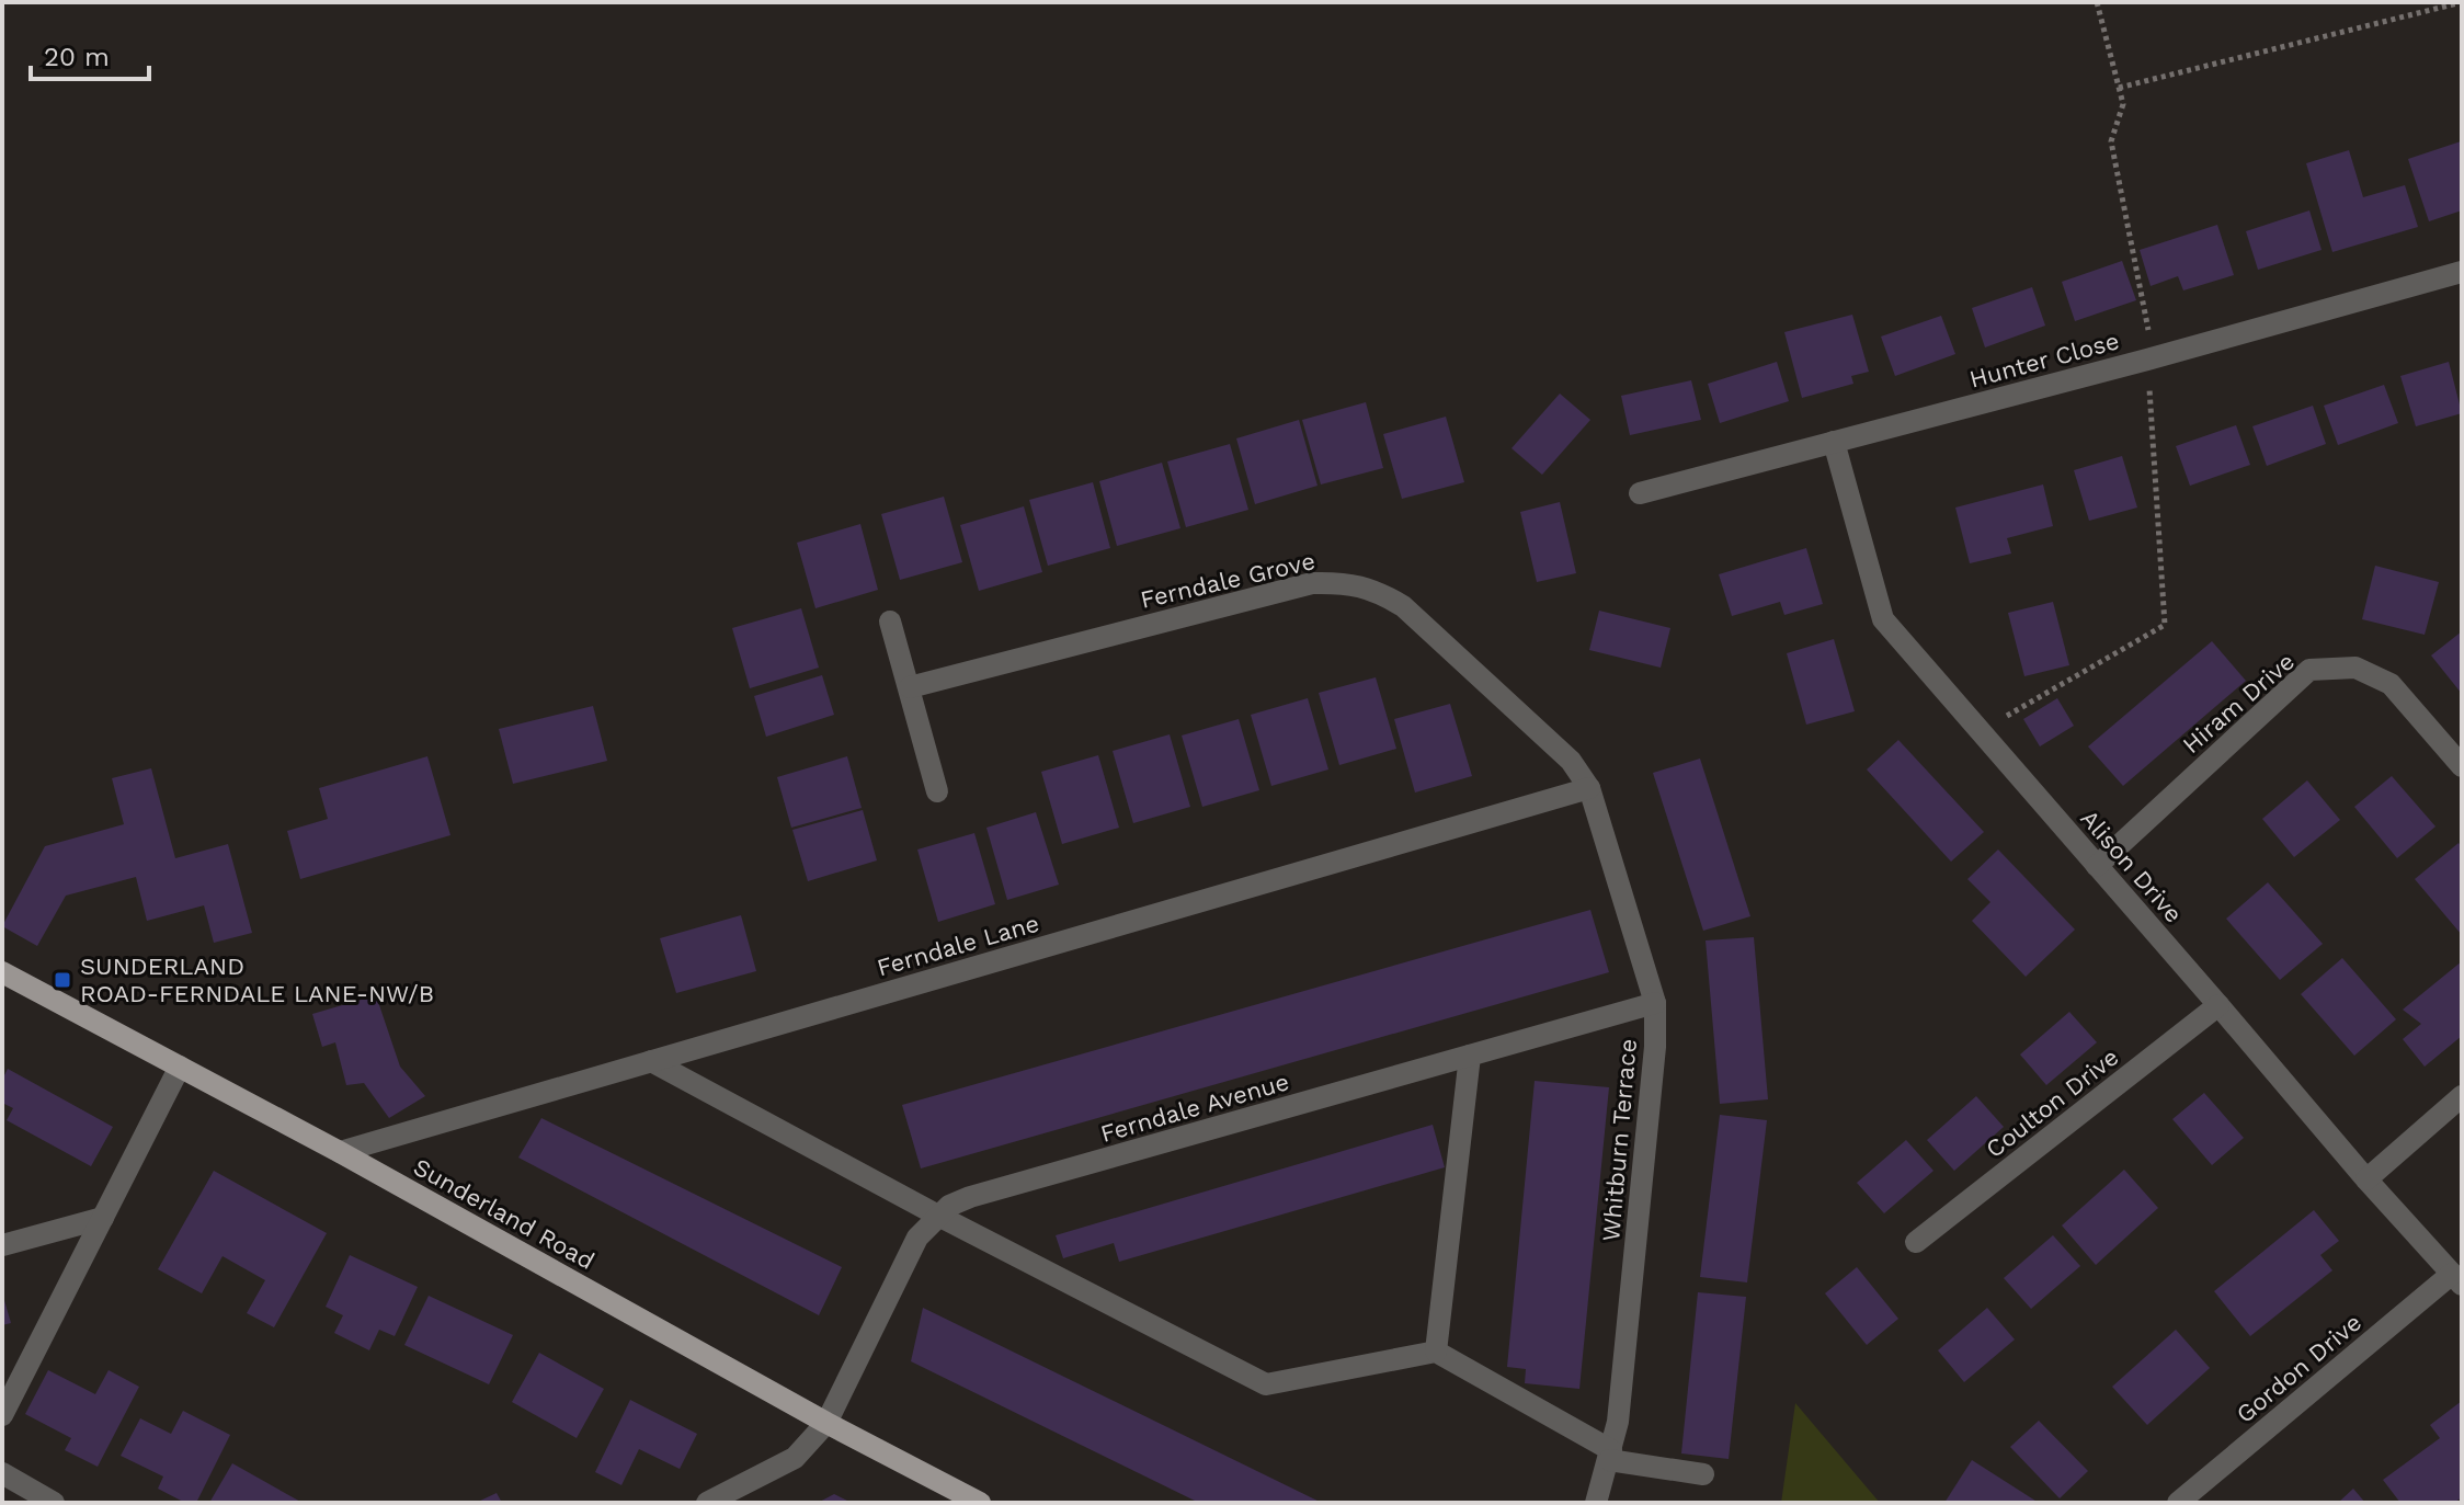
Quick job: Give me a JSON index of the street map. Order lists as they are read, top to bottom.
{
  "streets": {
    "main road": ["Sunderland Road"],
    "street": [
      "Hunter Close",
      "Ferndale Grove",
      "Hiram Drive",
      "Alison Drive",
      "Ferndale Lane",
      "Coulton Drive",
      "Ferndale Avenue",
      "Whitburn Terrace",
      "Gordon Drive"
    ]
  },
  "crossings": [
    ["Hunter Close", "Alison Drive"],
    ["Ferndale Grove", "Ferndale Lane"],
    ["Ferndale Grove", "Whitburn Terrace"],
    ["Hiram Drive", "Alison Drive"],
    ["Alison Drive", "Coulton Drive"],
    ["Alison Drive", "Gordon Drive"],
    ["Ferndale Lane", "Whitburn Terrace"],
    ["Ferndale Lane", "Sunderland Road"],
    ["Ferndale Avenue", "Whitburn Terrace"],
    ["Ferndale Avenue", "Sunderland Road"]
  ],
  "places": {
    "transit": ["SUNDERLAND ROAD-FERNDALE LANE-NW/B"]
  },
  "scale_bar": "20 m"
}
